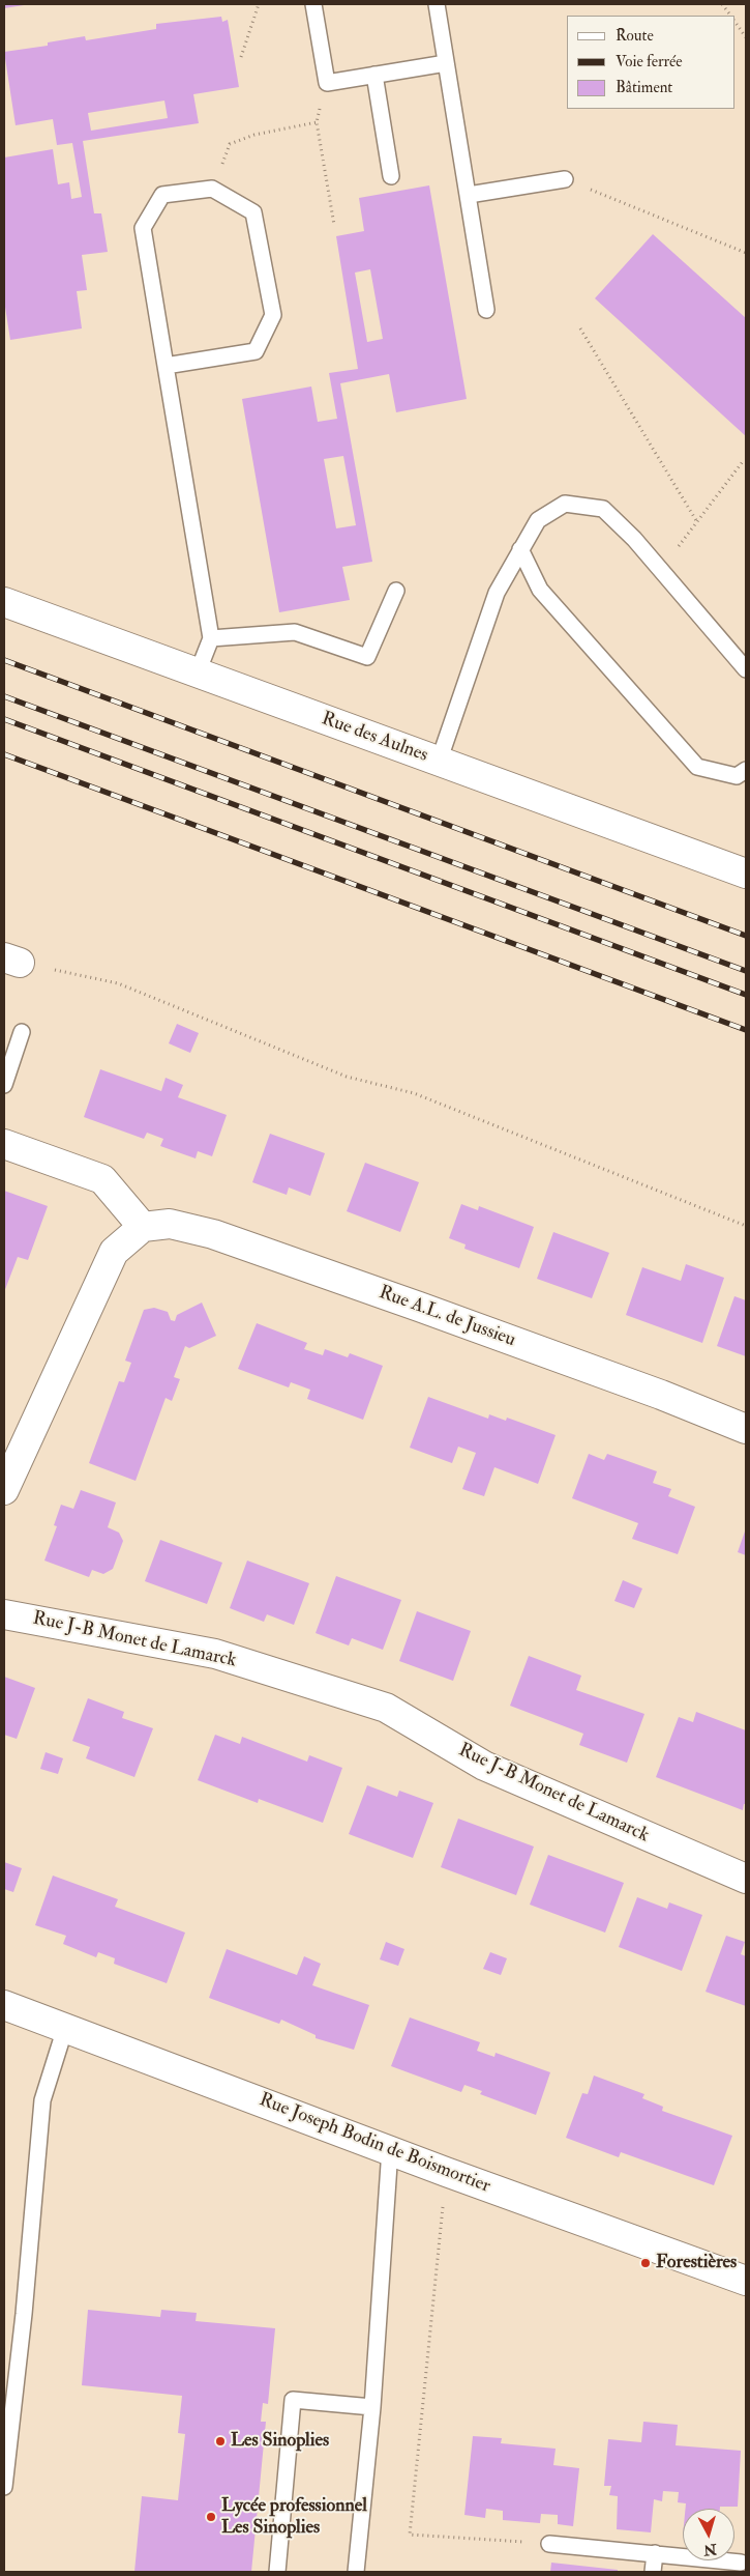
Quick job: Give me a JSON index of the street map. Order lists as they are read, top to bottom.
{
  "streets": {
    "street": [
      "Rue des Aulnes",
      "Rue A.L. de Jussieu",
      "Rue J-B Monet de Lamarck",
      "Rue Joseph Bodin de Boismortier"
    ]
  },
  "places": ["Forestières", "Les Sinoplies", "Lycée professionnel Les Sinoplies"],
  "legend": ["Route", "Voie ferrée", "Bâtiment"],
  "north": "bottom"
}
